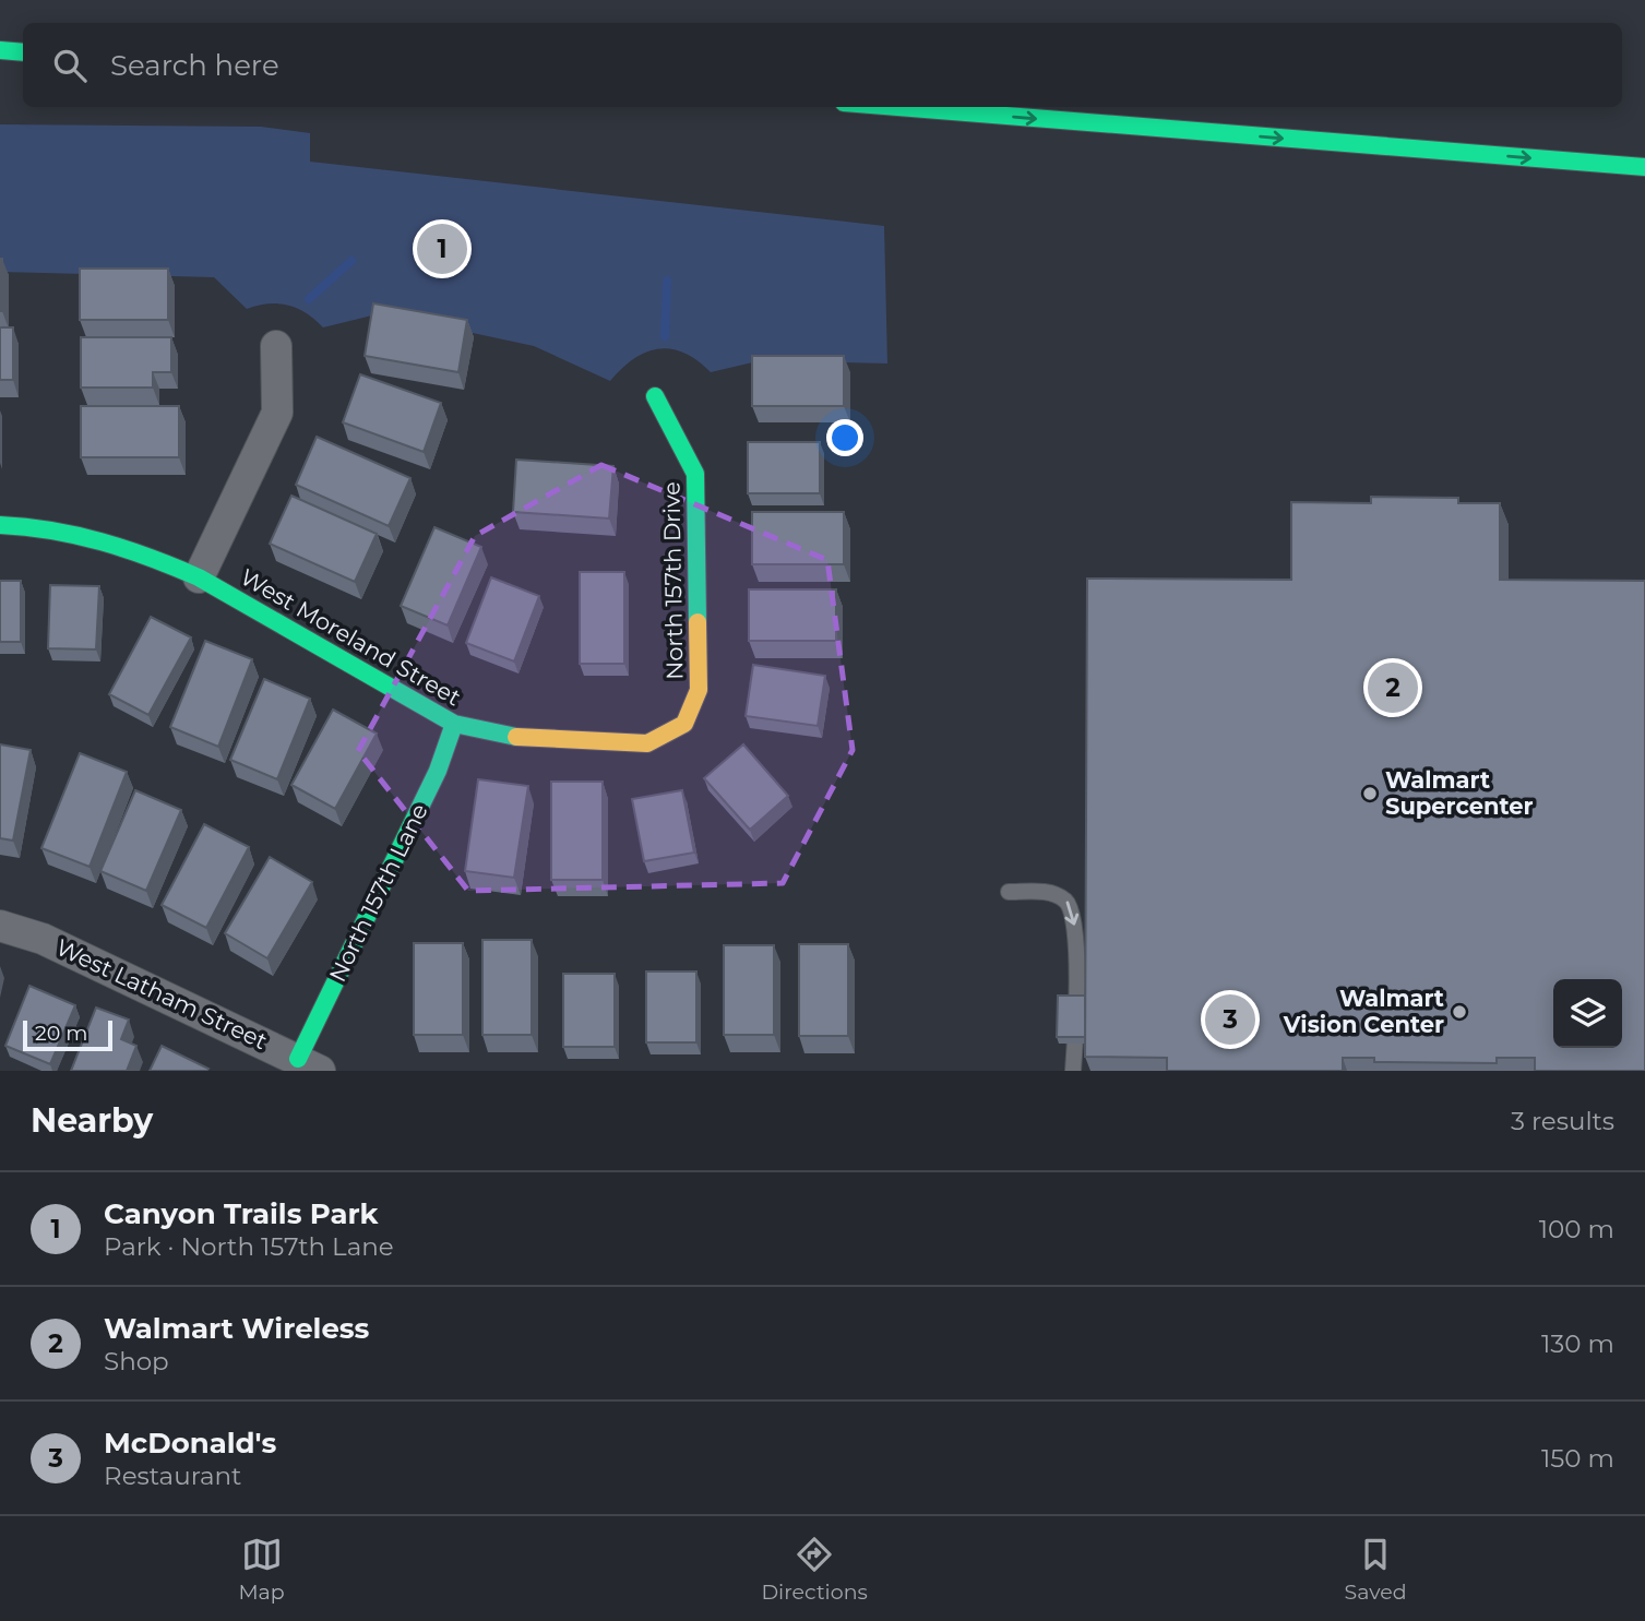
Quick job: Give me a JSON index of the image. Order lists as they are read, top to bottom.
{
  "streets": {
    "main road": ["North 157th Drive", "West Moreland Street", "North 157th Lane"],
    "street": ["West Latham Street"]
  },
  "crossings": [
    ["North 157th Drive", "West Moreland Street"],
    ["West Moreland Street", "North 157th Lane"],
    ["North 157th Lane", "West Latham Street"]
  ],
  "places": ["Walmart Supercenter", "Walmart Vision Center"],
  "scale_bar": "20 m",
  "page": {
    "search": "Search here",
    "pins": ["1", "2", "3"],
    "scale": "20 m",
    "heading": ["Nearby", "3 results"],
    "list": [
      {
        "mark": "1",
        "name": "Canyon Trails Park",
        "note": "Park · North 157th Lane",
        "value": "100 m"
      },
      {
        "mark": "2",
        "name": "Walmart Wireless",
        "note": "Shop",
        "value": "130 m"
      },
      {
        "mark": "3",
        "name": "McDonald's",
        "note": "Restaurant",
        "value": "150 m"
      }
    ],
    "nav": ["Map", "Directions", "Saved"]
  }
}
